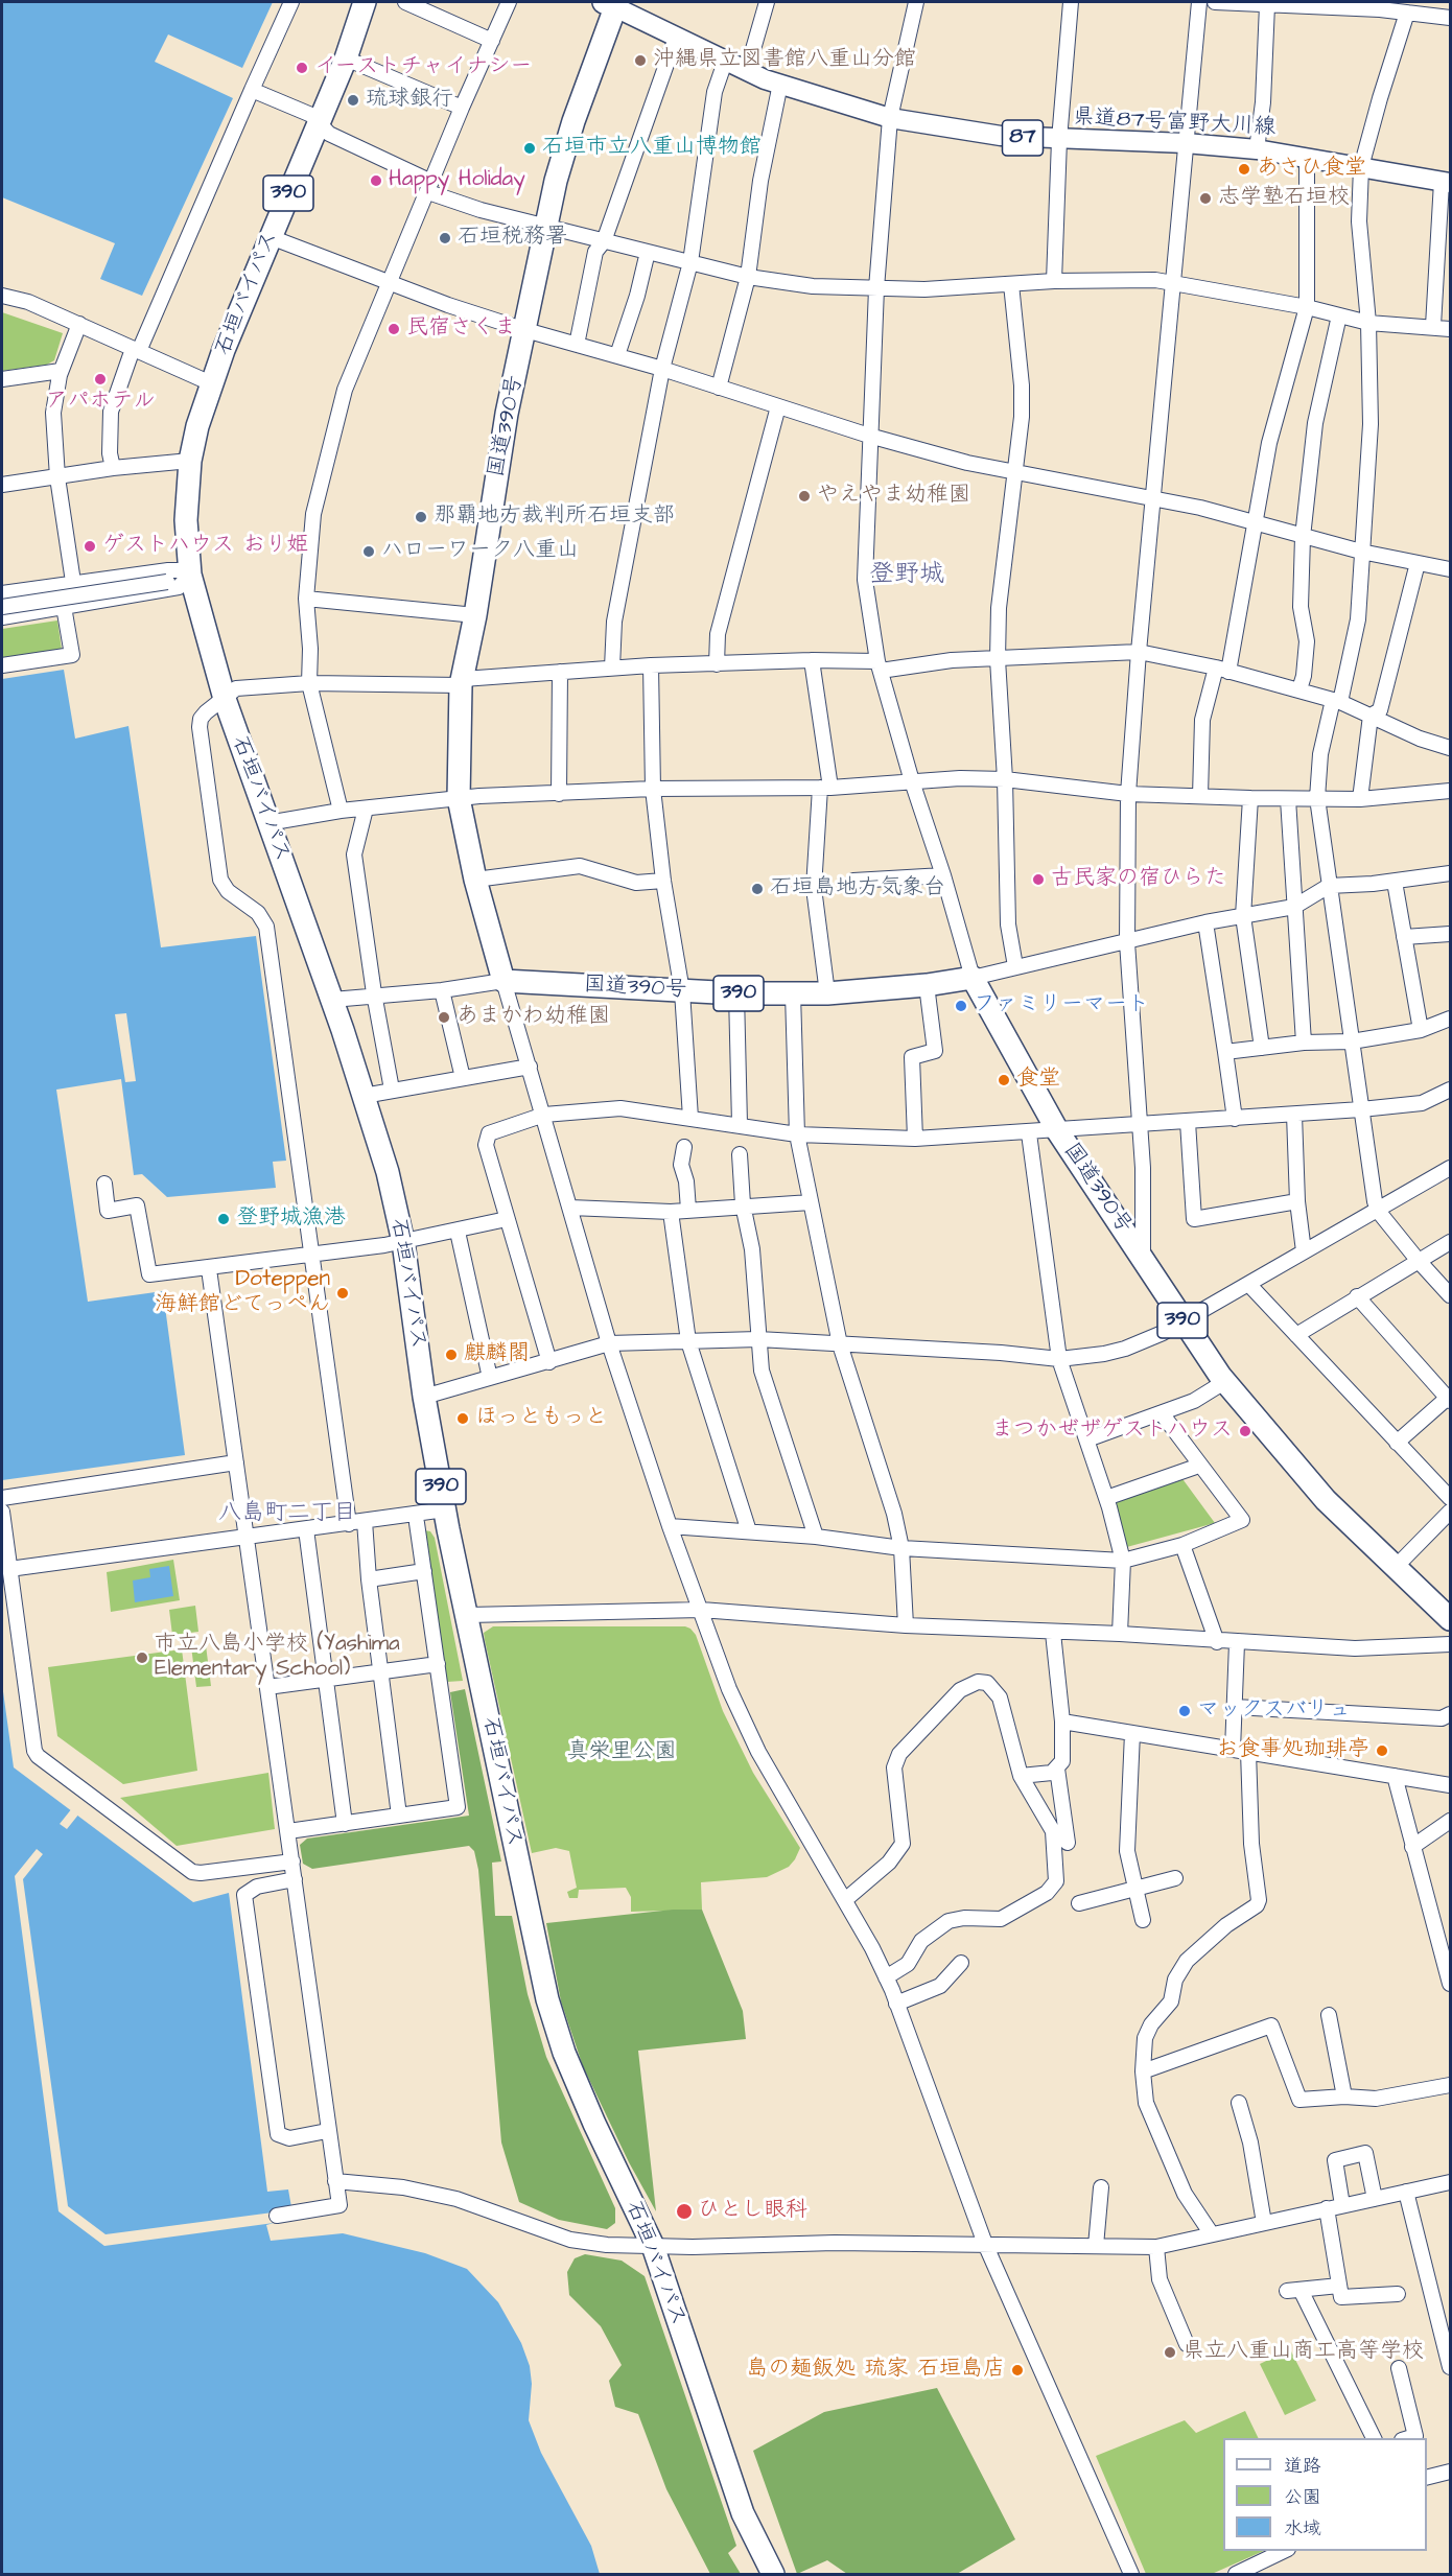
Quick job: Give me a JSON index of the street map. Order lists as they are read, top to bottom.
{
  "streets": {
    "highway": ["390", "石垣バイパス", "国道390号"],
    "main road": ["県道87号富野大川線", "87"]
  },
  "crossings": [
    ["県道87号富野大川線", "国道390号"]
  ],
  "districts": ["登野城", "八島町二丁目"],
  "parks": ["真栄里公園"],
  "places": [
    "沖縄県立図書館八重山分館",
    "イーストチャイナシー",
    "琉球銀行",
    "石垣市立八重山博物館",
    "あさひ食堂",
    "Happy Holiday",
    "志学塾石垣校",
    "石垣税務署",
    "民宿さくま",
    "アパホテル",
    "やえやま幼稚園",
    "那覇地方裁判所石垣支部",
    "ゲストハウス おり姫",
    "ハローワーク八重山",
    "古民家の宿ひらた",
    "石垣島地方気象台",
    "ファミリーマート",
    "あまかわ幼稚園",
    "食堂",
    "登野城漁港",
    "Doteppen 海鮮館どてっぺん",
    "麒麟閣",
    "ほっともっと",
    "まつかぜザゲストハウス",
    "市立八島小学校 (Yashima Elementary School)",
    "マックスバリュ",
    "お食事処珈琲亭",
    "ひとし眼科",
    "県立八重山商工高等学校",
    "島の麺飯処 琉家 石垣島店"
  ],
  "legend": ["道路", "公園", "水域"]
}
